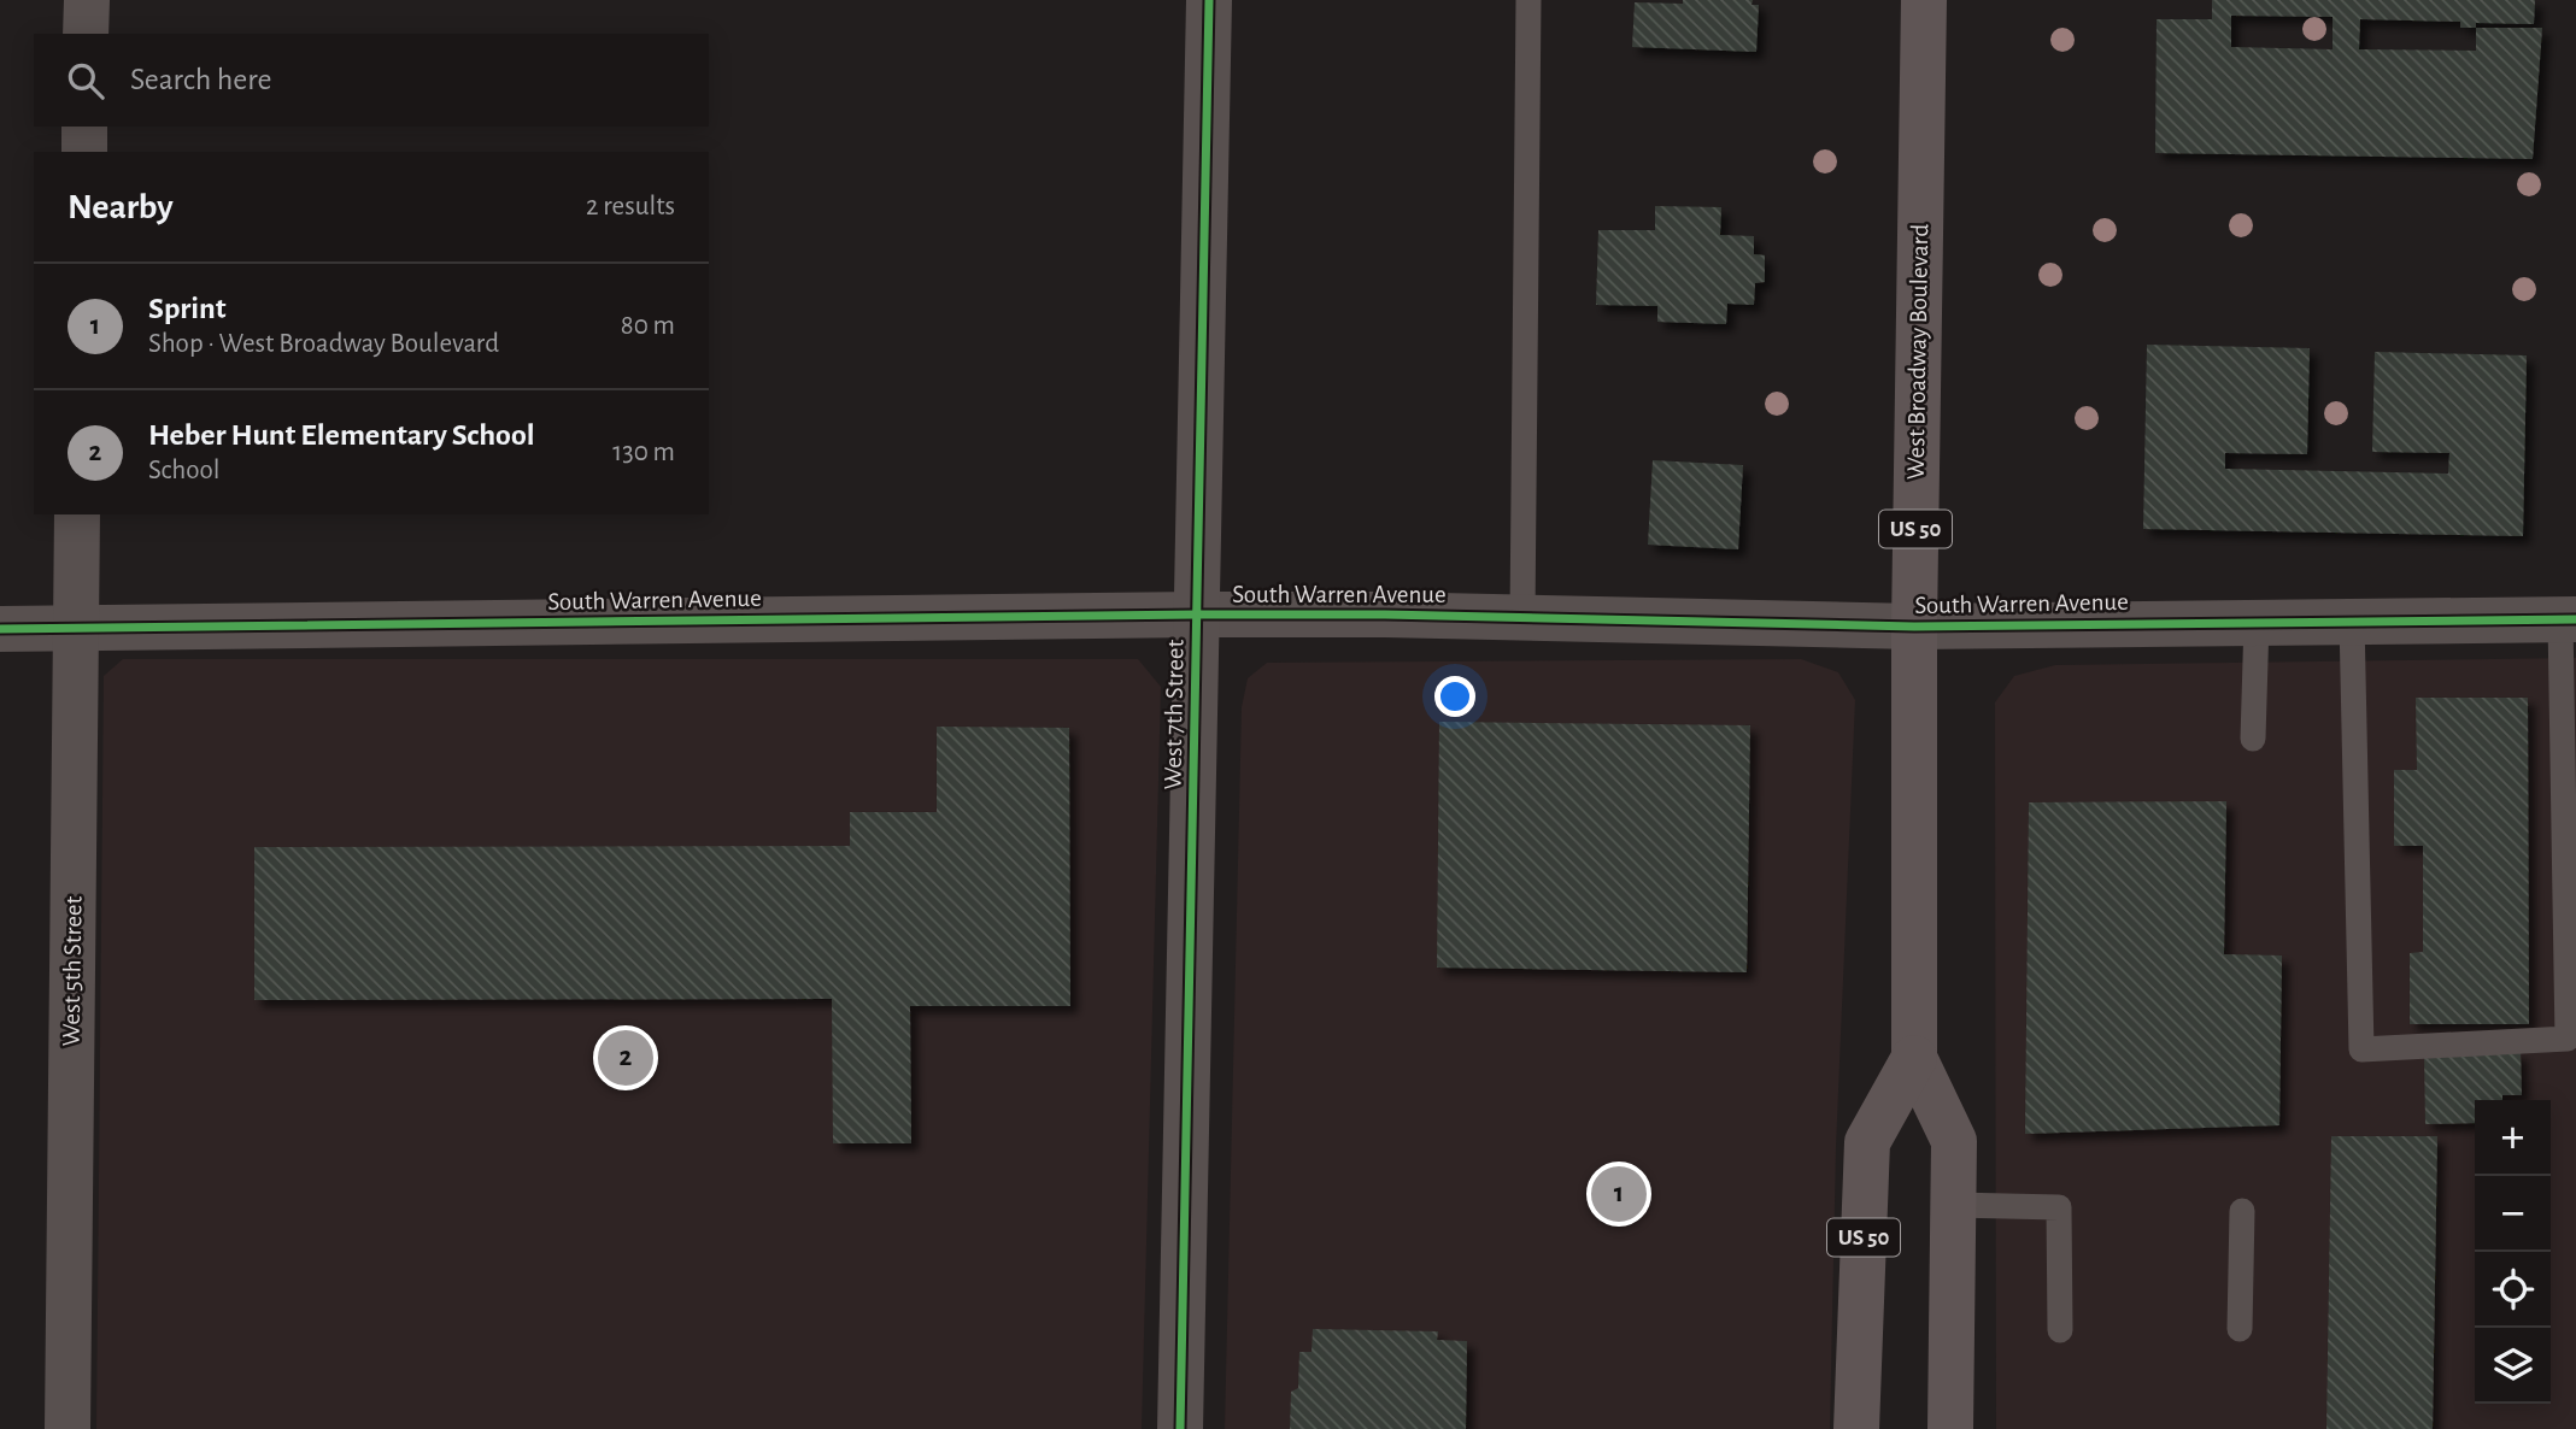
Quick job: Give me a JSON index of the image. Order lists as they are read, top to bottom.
{
  "streets": {
    "highway": ["West Broadway Boulevard", "US 50"],
    "street": ["South Warren Avenue", "West 7th Street", "West 5th Street"]
  },
  "crossings": [
    ["West Broadway Boulevard", "South Warren Avenue"],
    ["South Warren Avenue", "West 7th Street"],
    ["South Warren Avenue", "West 5th Street"]
  ],
  "page": {
    "search": "Search here",
    "heading": ["Nearby", "2 results"],
    "list": [
      {
        "mark": "1",
        "name": "Sprint",
        "note": "Shop · West Broadway Boulevard",
        "value": "80 m"
      },
      {
        "mark": "2",
        "name": "Heber Hunt Elementary School",
        "note": "School",
        "value": "130 m"
      }
    ],
    "pins": ["2", "1"],
    "map_buttons": ["+", "−"]
  }
}
